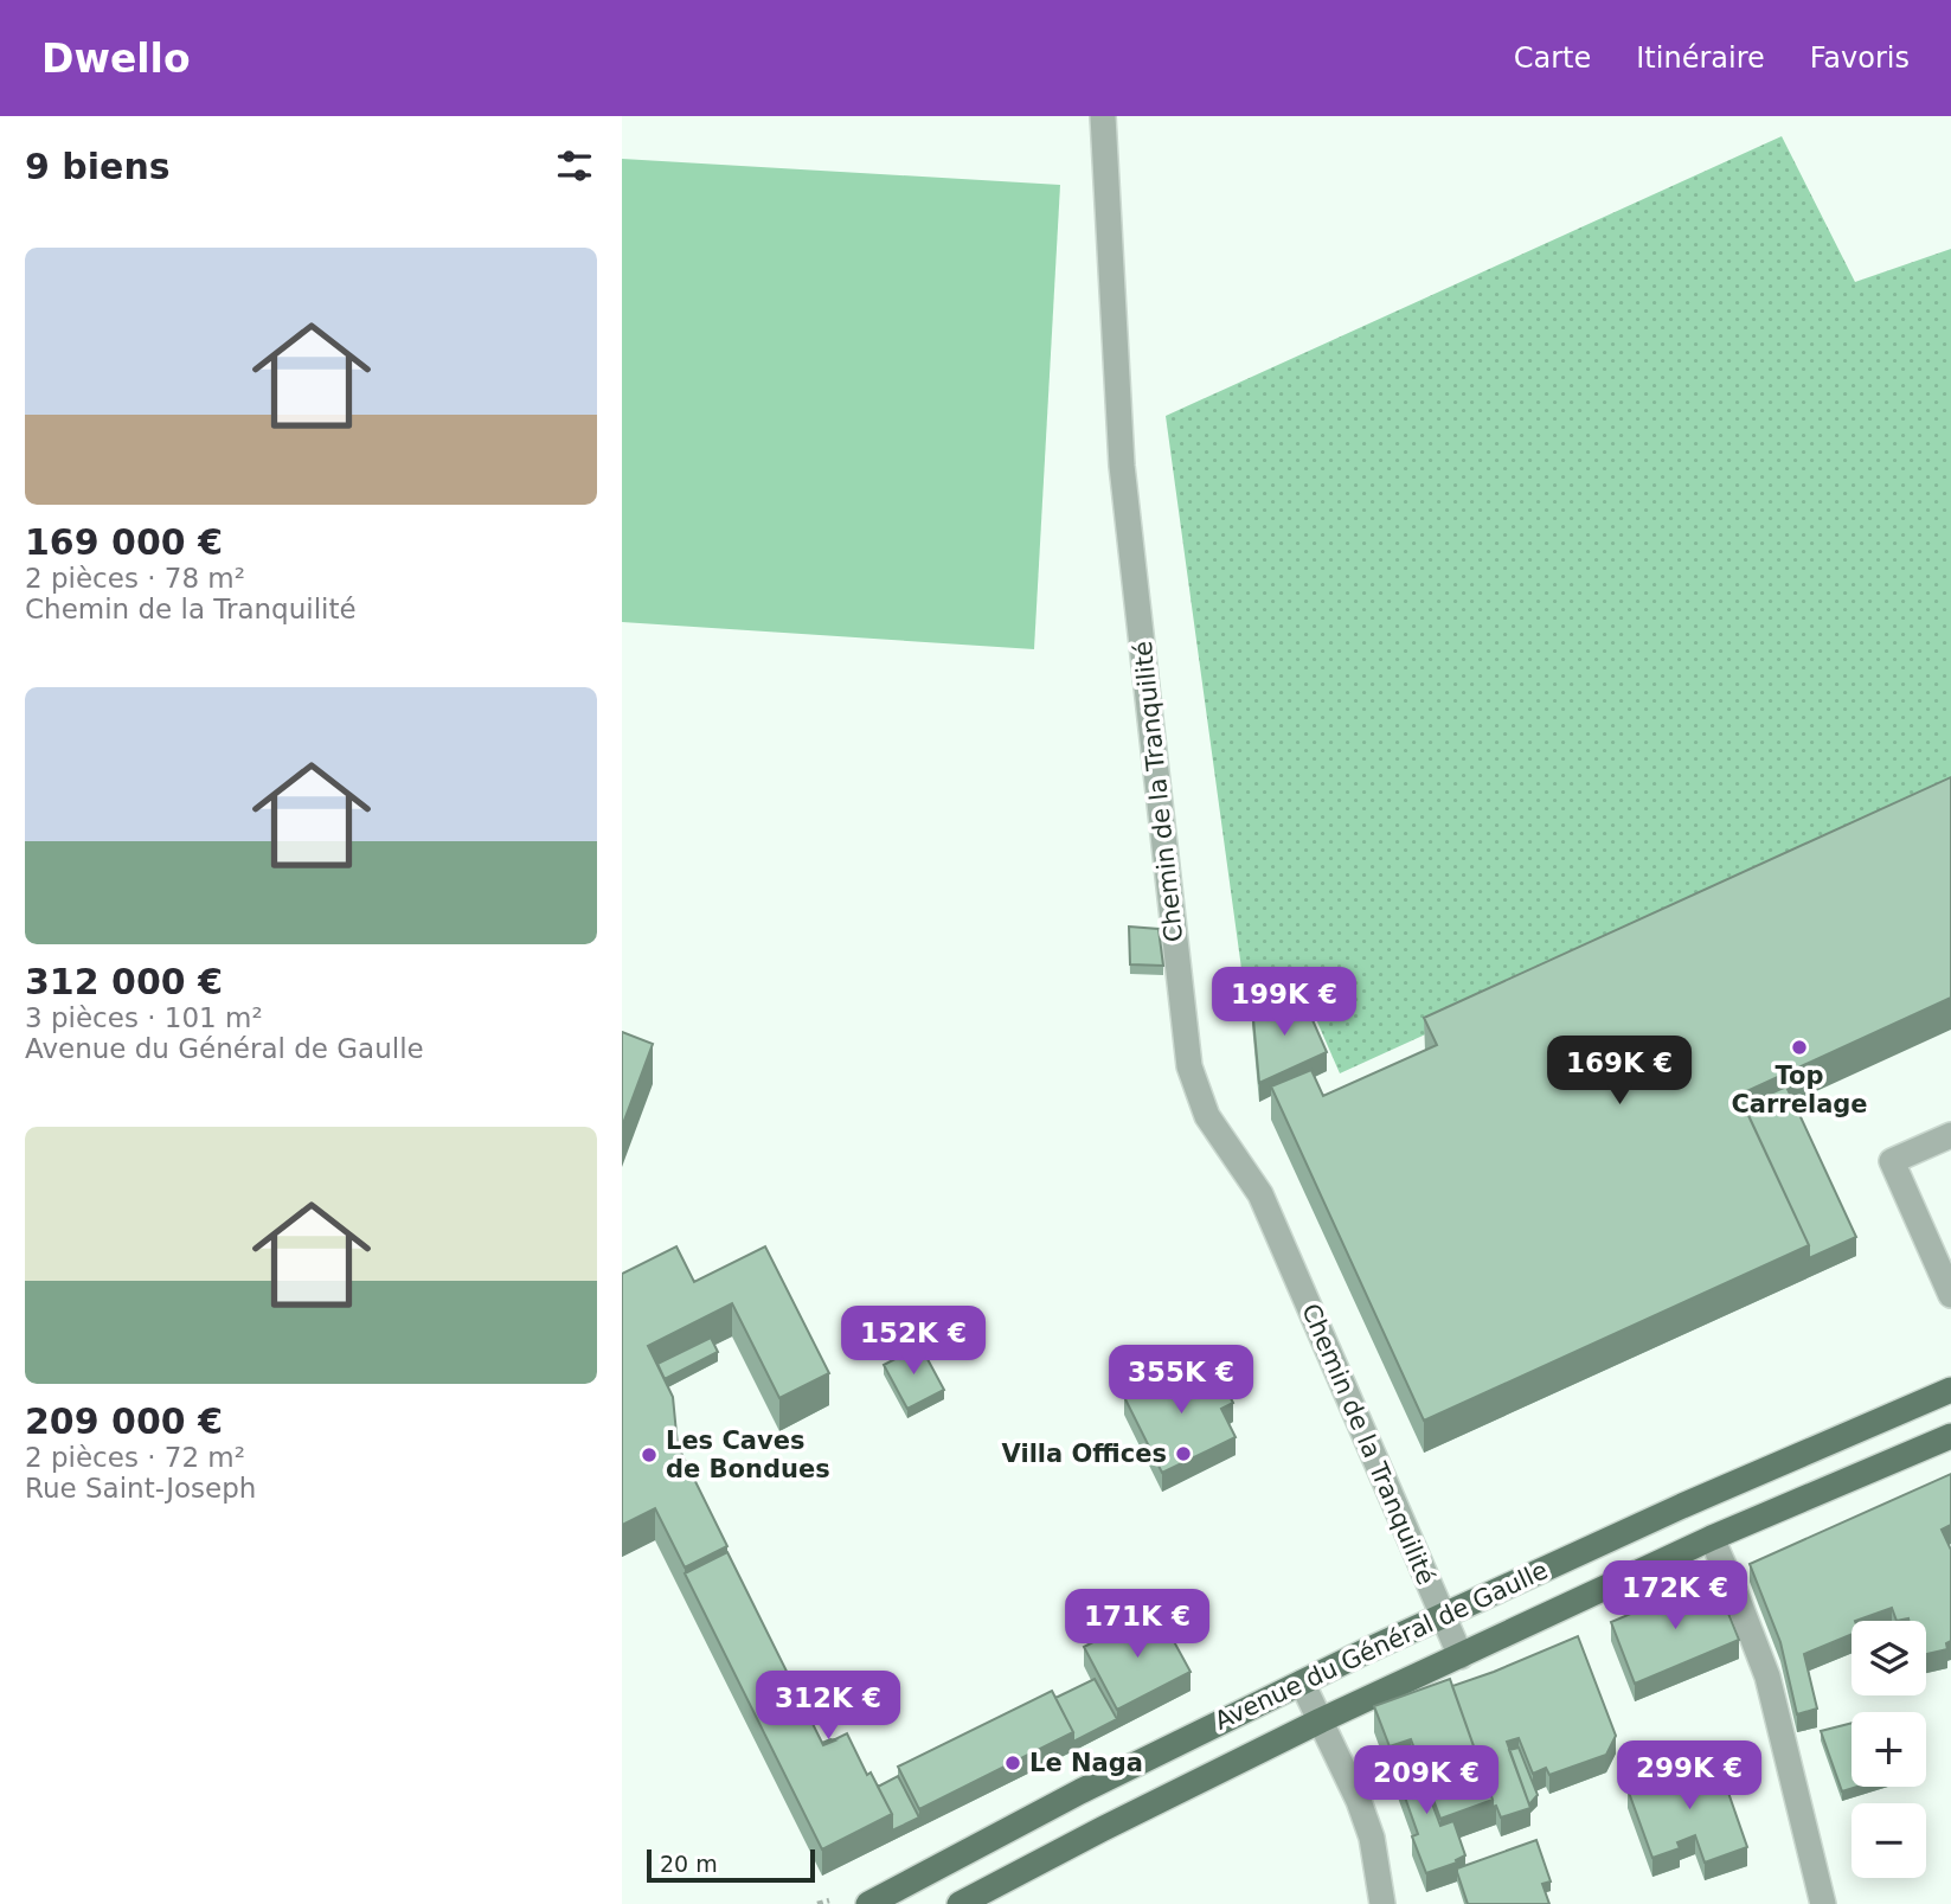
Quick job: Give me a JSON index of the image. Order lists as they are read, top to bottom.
{
  "streets": {
    "main road": ["Avenue du Général de Gaulle"],
    "street": ["Chemin de la Tranquilité"]
  },
  "crossings": [
    ["Chemin de la Tranquilité", "Avenue du Général de Gaulle"]
  ],
  "places": [
    "Top Carrelage",
    "Villa Offices",
    "Les Caves de Bondues",
    "Le Naga"
  ],
  "scale_bar": "20 m",
  "page": {
    "header": "Dwello",
    "nav": ["Carte", "Itinéraire", "Favoris"],
    "heading": "9 biens",
    "list": [
      {
        "name": "169 000 €",
        "note": "2 pièces · 78 m² · Chemin de la Tranquilité"
      },
      {
        "name": "312 000 €",
        "note": "3 pièces · 101 m² · Avenue du Général de Gaulle"
      },
      {
        "name": "209 000 €",
        "note": "2 pièces · 72 m² · Rue Saint-Joseph"
      }
    ],
    "price": [
      "199K €",
      "169K €",
      "152K €",
      "355K €",
      "172K €",
      "171K €",
      "312K €",
      "299K €",
      "209K €"
    ],
    "map_buttons": ["+", "−"],
    "scale": "20 m"
  }
}
